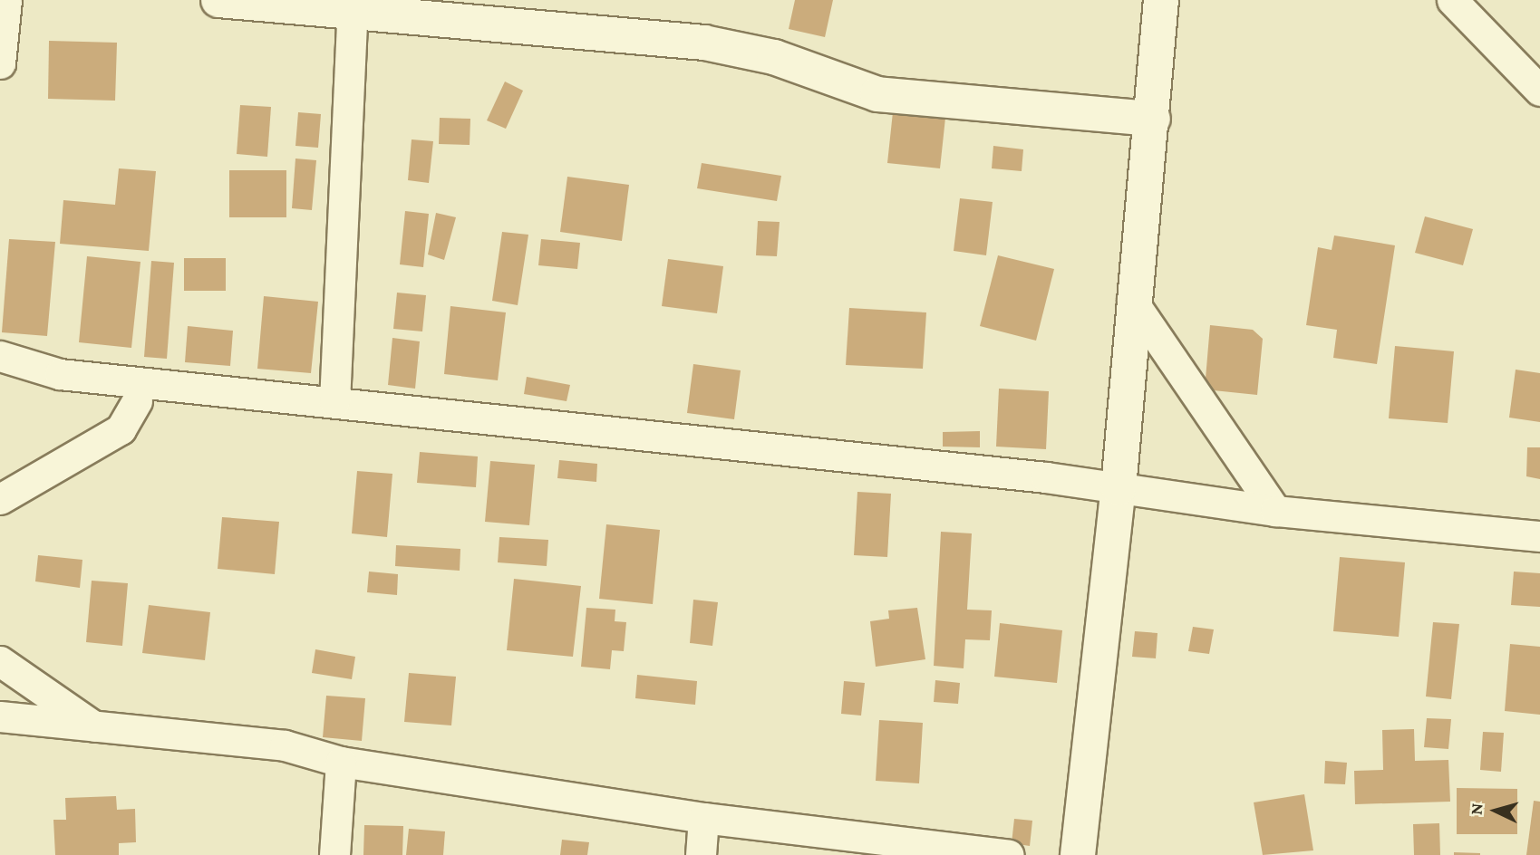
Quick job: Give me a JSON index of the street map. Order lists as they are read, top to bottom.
{
  "north": "left"
}
